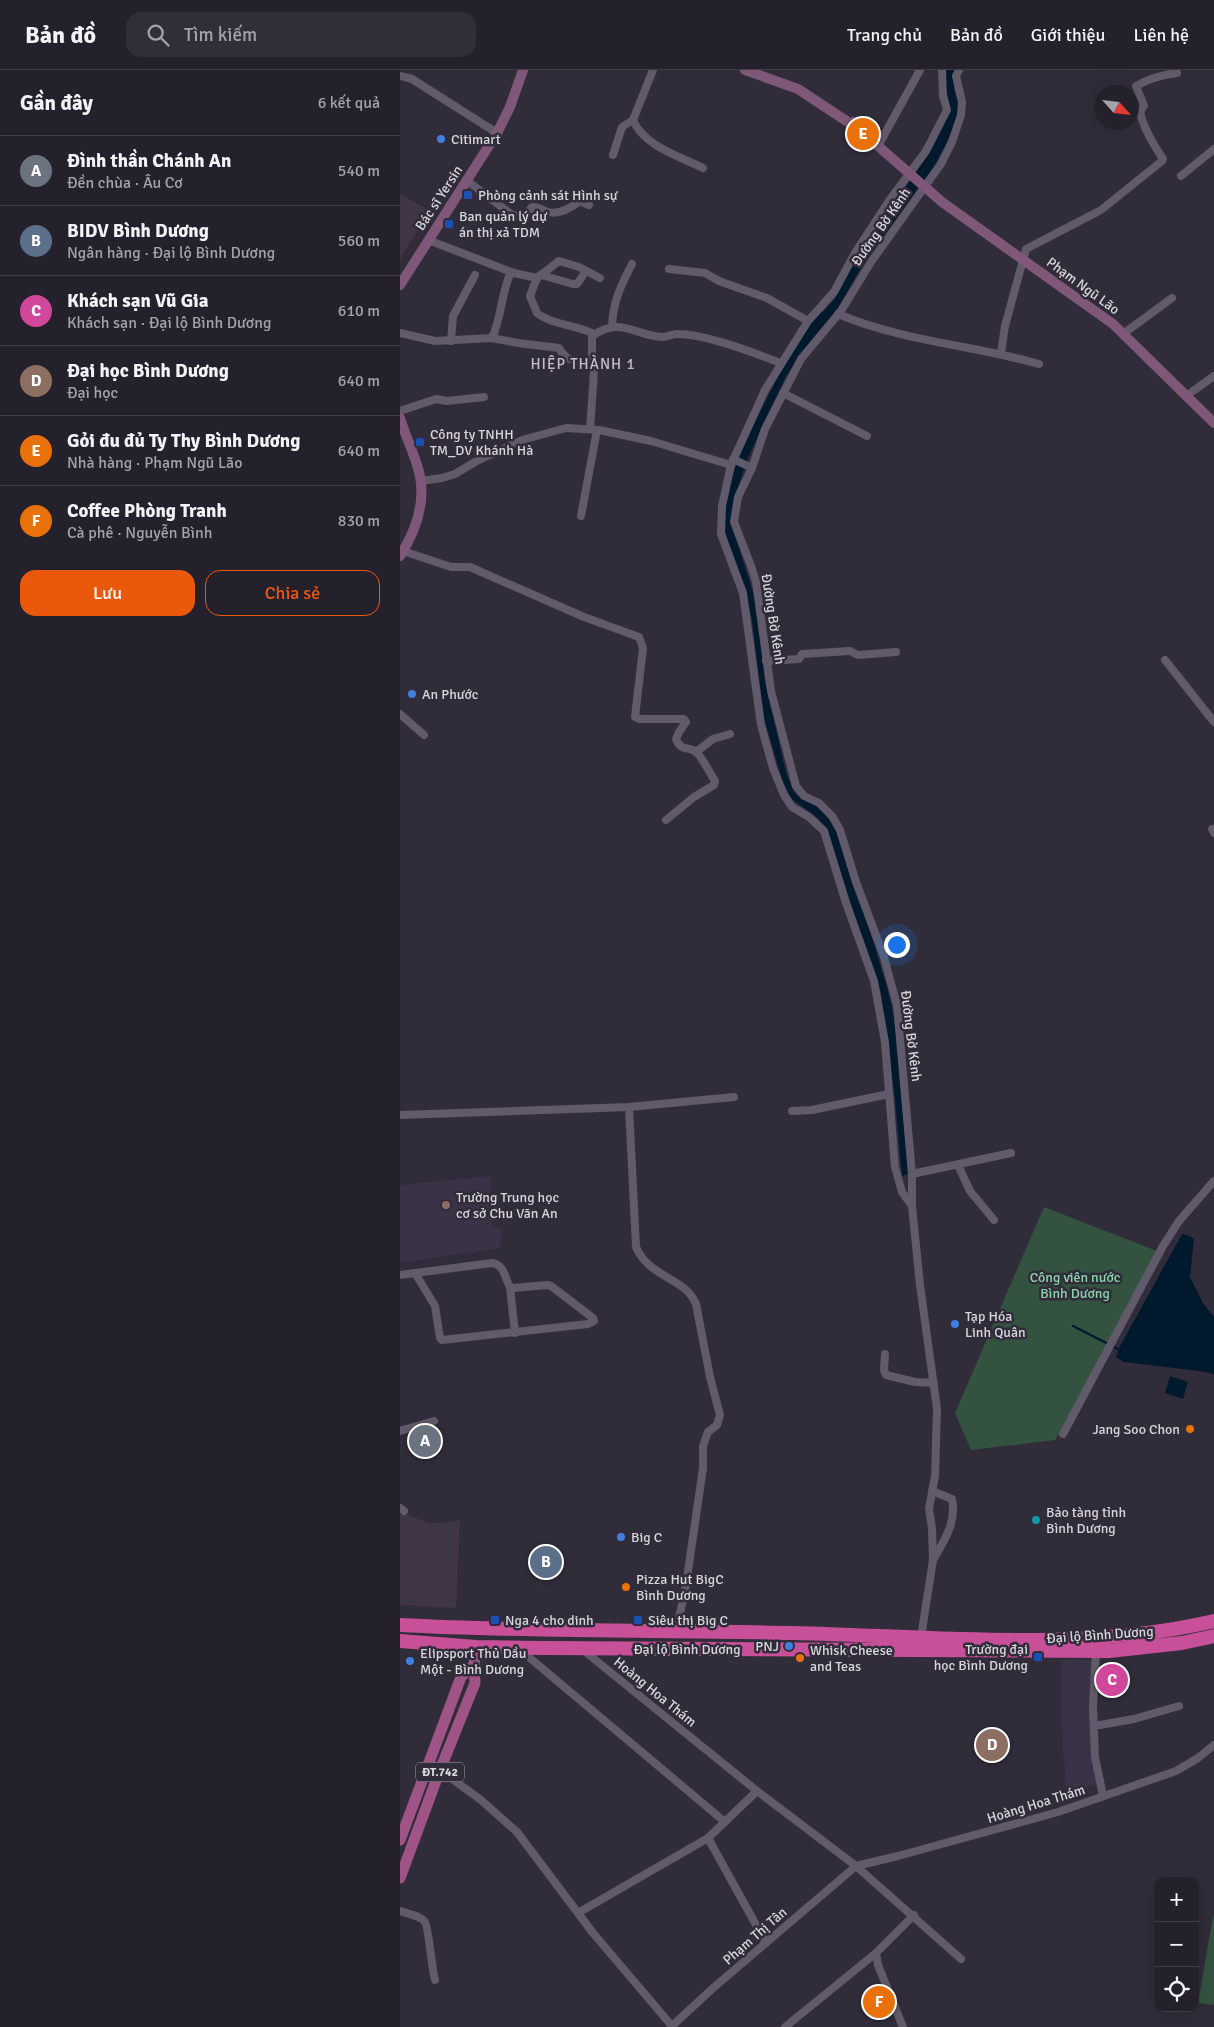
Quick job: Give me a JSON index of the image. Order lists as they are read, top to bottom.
{
  "streets": {
    "highway": ["Đại lộ Bình Dương"],
    "main road": ["ĐT.742"],
    "street": [
      "Bác sĩ Yersin",
      "Đường Bờ Kênh",
      "Phạm Ngũ Lão",
      "Hoàng Hoa Thám",
      "Phạm Thị Tân"
    ]
  },
  "crossings": [
    ["Đường Bờ Kênh", "Phạm Ngũ Lão"],
    ["Đại lộ Bình Dương", "Hoàng Hoa Thám"],
    ["Đại lộ Bình Dương", "ĐT.742"],
    ["Hoàng Hoa Thám", "Phạm Thị Tân"]
  ],
  "districts": ["HIỆP THÀNH 1"],
  "parks": ["Công viên nước Bình Dương"],
  "places": {
    "other": [
      "Citimart",
      "An Phước",
      "Trường Trung học cơ sở Chu Văn An",
      "Tạp Hóa Linh Quân",
      "Jang Soo Chon",
      "Bảo tàng tỉnh Bình Dương",
      "Big C",
      "Pizza Hut BigC Bình Dương",
      "PNJ",
      "Whisk Cheese and Teas",
      "Elipsport Thủ Dầu Một - Bình Dương"
    ],
    "transit": [
      "Phòng cảnh sát Hình sự",
      "Ban quản lý dự án thị xả TDM",
      "Công ty TNHH TM_DV Khánh Hà",
      "Nga 4 cho dinh",
      "Siêu thị Big C",
      "Trường đại học Bình Dương"
    ]
  },
  "north": "bottom right",
  "page": {
    "header": "Bản đồ",
    "search": "Tìm kiếm",
    "nav": [
      "Trang chủ",
      "Bản đồ",
      "Giới thiệu",
      "Liên hệ"
    ],
    "heading": ["Gần đây", "6 kết quả"],
    "pins": [
      "E",
      "A",
      "B",
      "C",
      "D",
      "F"
    ],
    "list": [
      {
        "mark": "A",
        "name": "Đình thần Chánh An",
        "note": "Đền chùa · Âu Cơ",
        "value": "540 m"
      },
      {
        "mark": "B",
        "name": "BIDV Bình Dương",
        "note": "Ngân hàng · Đại lộ Bình Dương",
        "value": "560 m"
      },
      {
        "mark": "C",
        "name": "Khách sạn Vũ Gia",
        "note": "Khách sạn · Đại lộ Bình Dương",
        "value": "610 m"
      },
      {
        "mark": "D",
        "name": "Đại học Bình Dương",
        "note": "Đại học",
        "value": "640 m"
      },
      {
        "mark": "E",
        "name": "Gỏi đu đủ Ty Thy Bình Dương",
        "note": "Nhà hàng · Phạm Ngũ Lão",
        "value": "640 m"
      },
      {
        "mark": "F",
        "name": "Coffee Phòng Tranh",
        "note": "Cà phê · Nguyễn Bình",
        "value": "830 m"
      }
    ],
    "buttons": ["Lưu", "Chia sẻ"],
    "map_buttons": ["+", "−"]
  }
}
